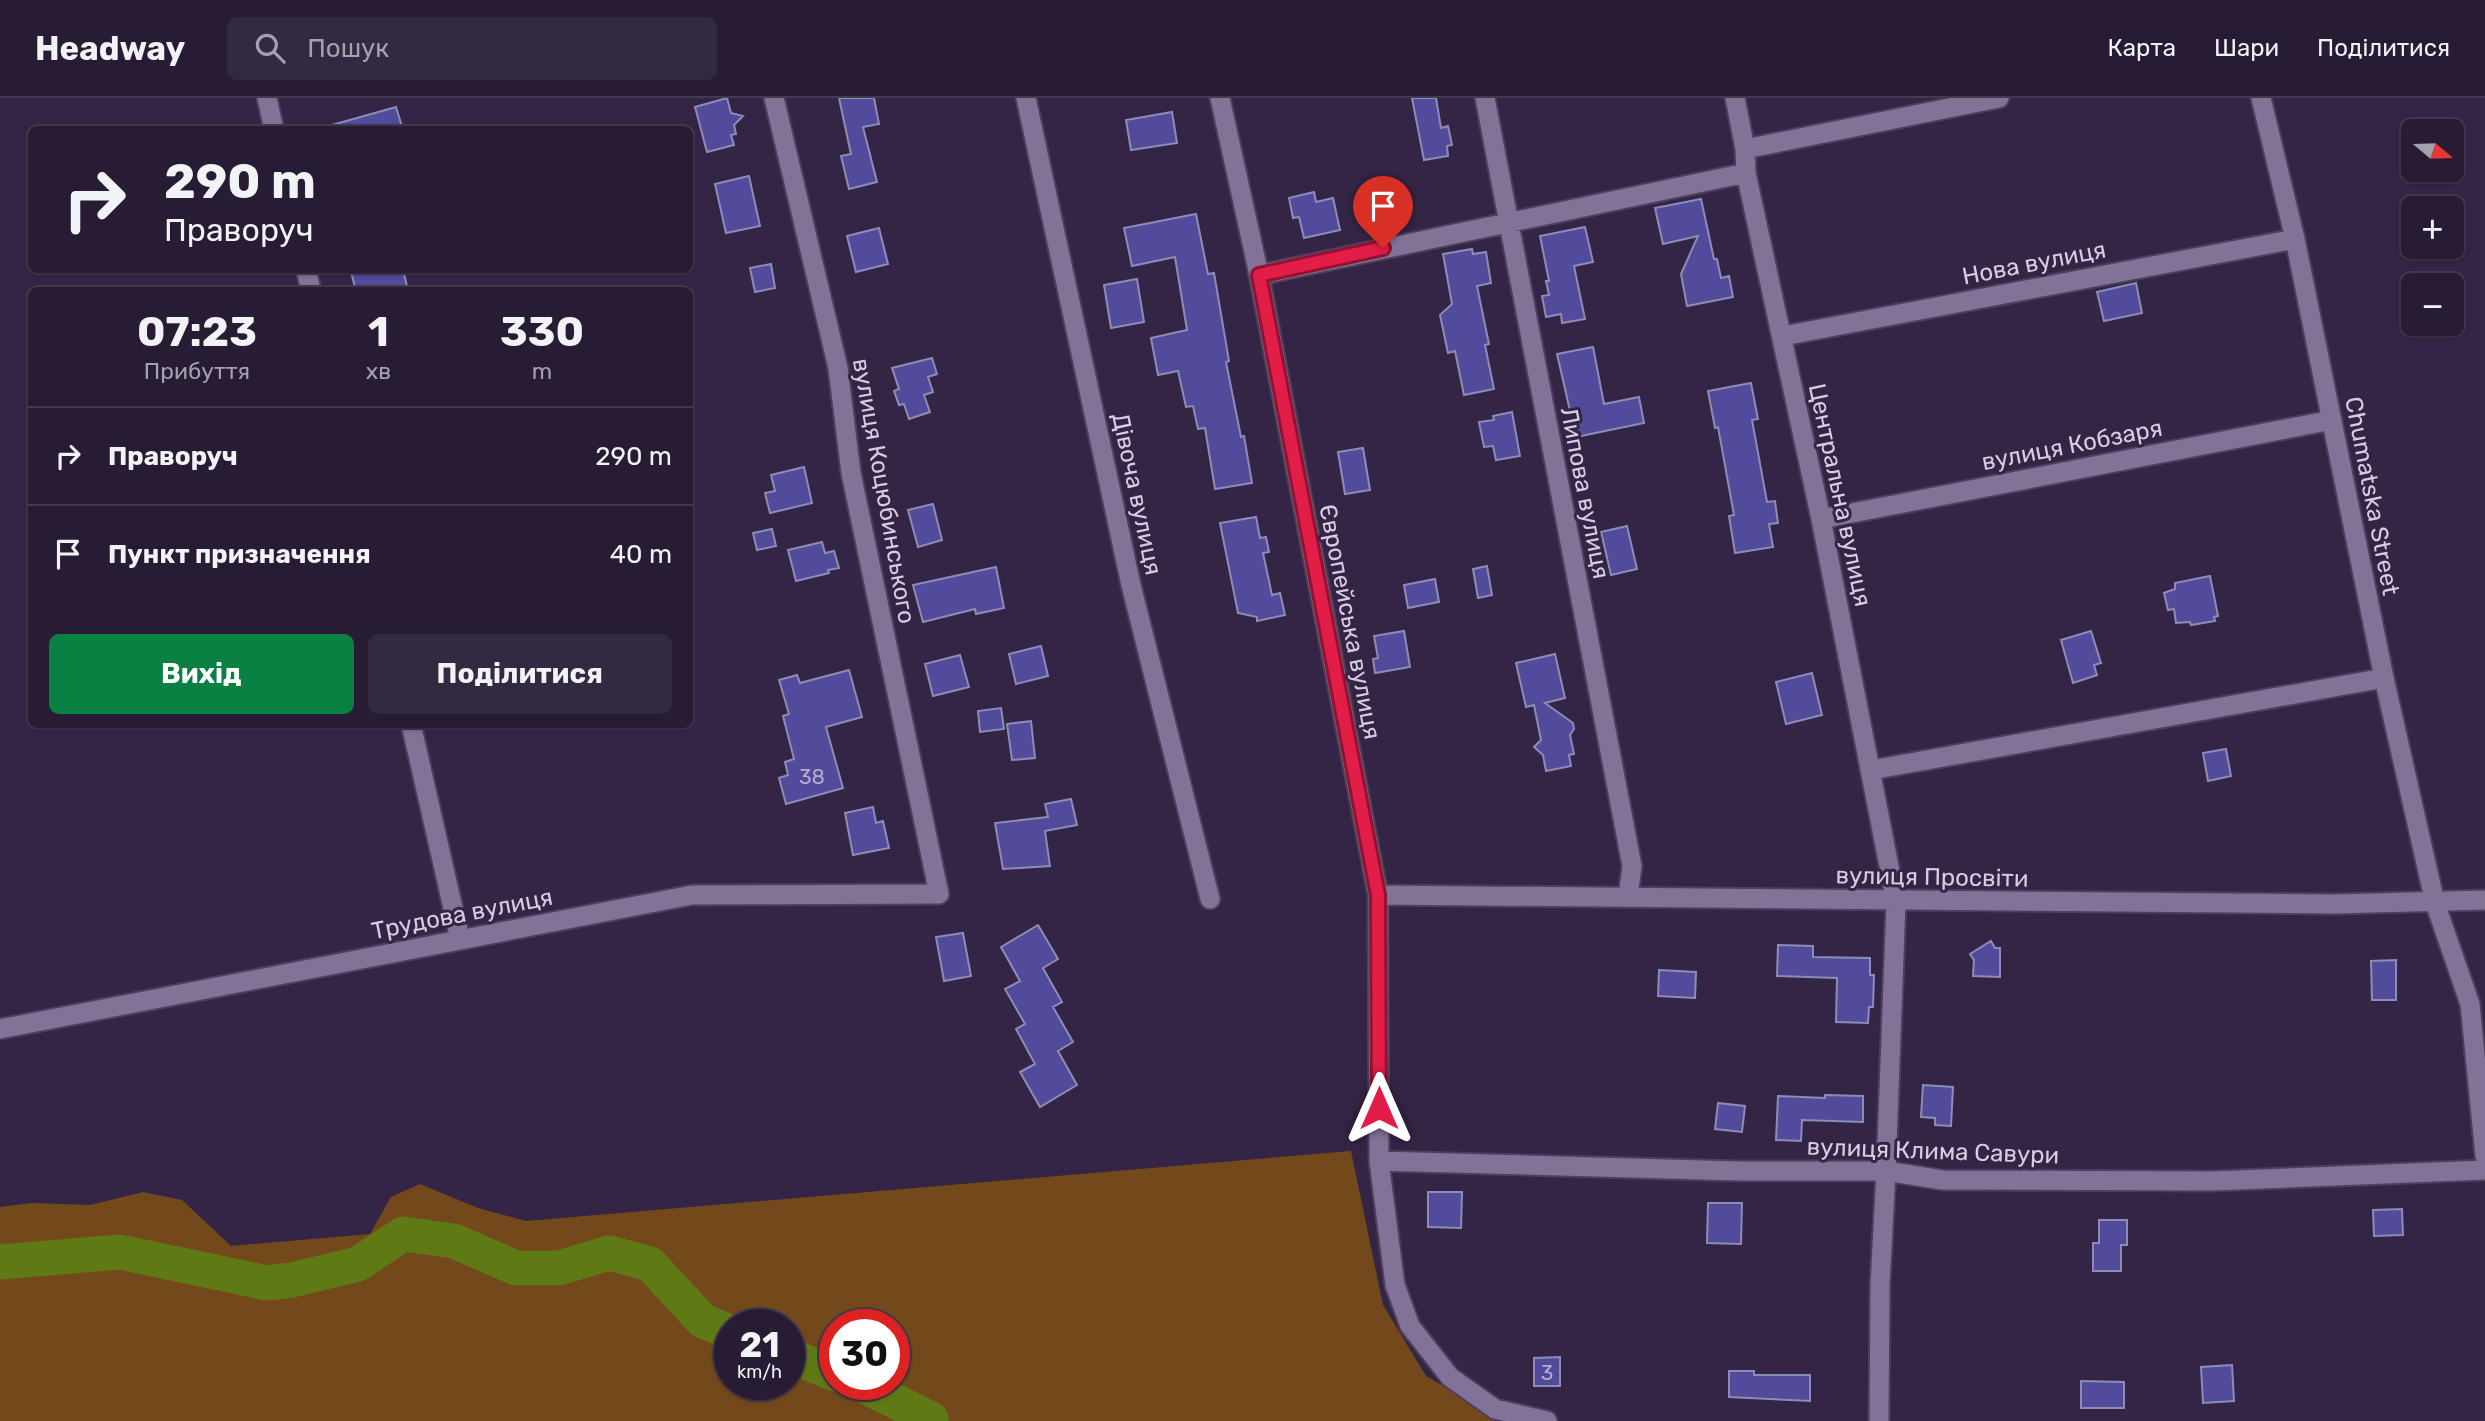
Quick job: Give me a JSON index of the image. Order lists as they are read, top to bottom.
{
  "streets": {
    "street": [
      "Нова вулиця",
      "вулиця Кобзаря",
      "вулиця Коцюбинського",
      "Липова вулиця",
      "Дівоча вулиця",
      "Центральна вулиця",
      "Chumatska Street",
      "Європейська вулиця",
      "вулиця Просвіти",
      "Трудова вулиця",
      "вулиця Клима Савури"
    ]
  },
  "crossings": [
    ["Нова вулиця", "Центральна вулиця"],
    ["Нова вулиця", "Chumatska Street"],
    ["вулиця Кобзаря", "Центральна вулиця"],
    ["вулиця Кобзаря", "Chumatska Street"],
    ["вулиця Коцюбинського", "Трудова вулиця"],
    ["Липова вулиця", "вулиця Просвіти"],
    ["Центральна вулиця", "вулиця Просвіти"],
    ["Центральна вулиця", "вулиця Клима Савури"],
    ["Chumatska Street", "вулиця Просвіти"],
    ["Європейська вулиця", "вулиця Просвіти"],
    ["Європейська вулиця", "вулиця Клима Савури"]
  ],
  "house_numbers": ["38", "3"],
  "north": "right",
  "page": {
    "header": "Headway",
    "search": "Пошук",
    "nav": ["Карта", "Шари", "Поділитися"],
    "map_buttons": ["+", "−"],
    "turn": ["290 m", "Праворуч"],
    "eta": [
      "07:23",
      "Прибуття",
      "1",
      "хв",
      "330",
      "m"
    ],
    "list": [
      {
        "name": "Праворуч",
        "value": "290 m"
      },
      {
        "name": "Пункт призначення",
        "value": "40 m"
      }
    ],
    "buttons": ["Вихід", "Поділитися"],
    "speed": "21 km/h",
    "limit": "30"
  }
}
